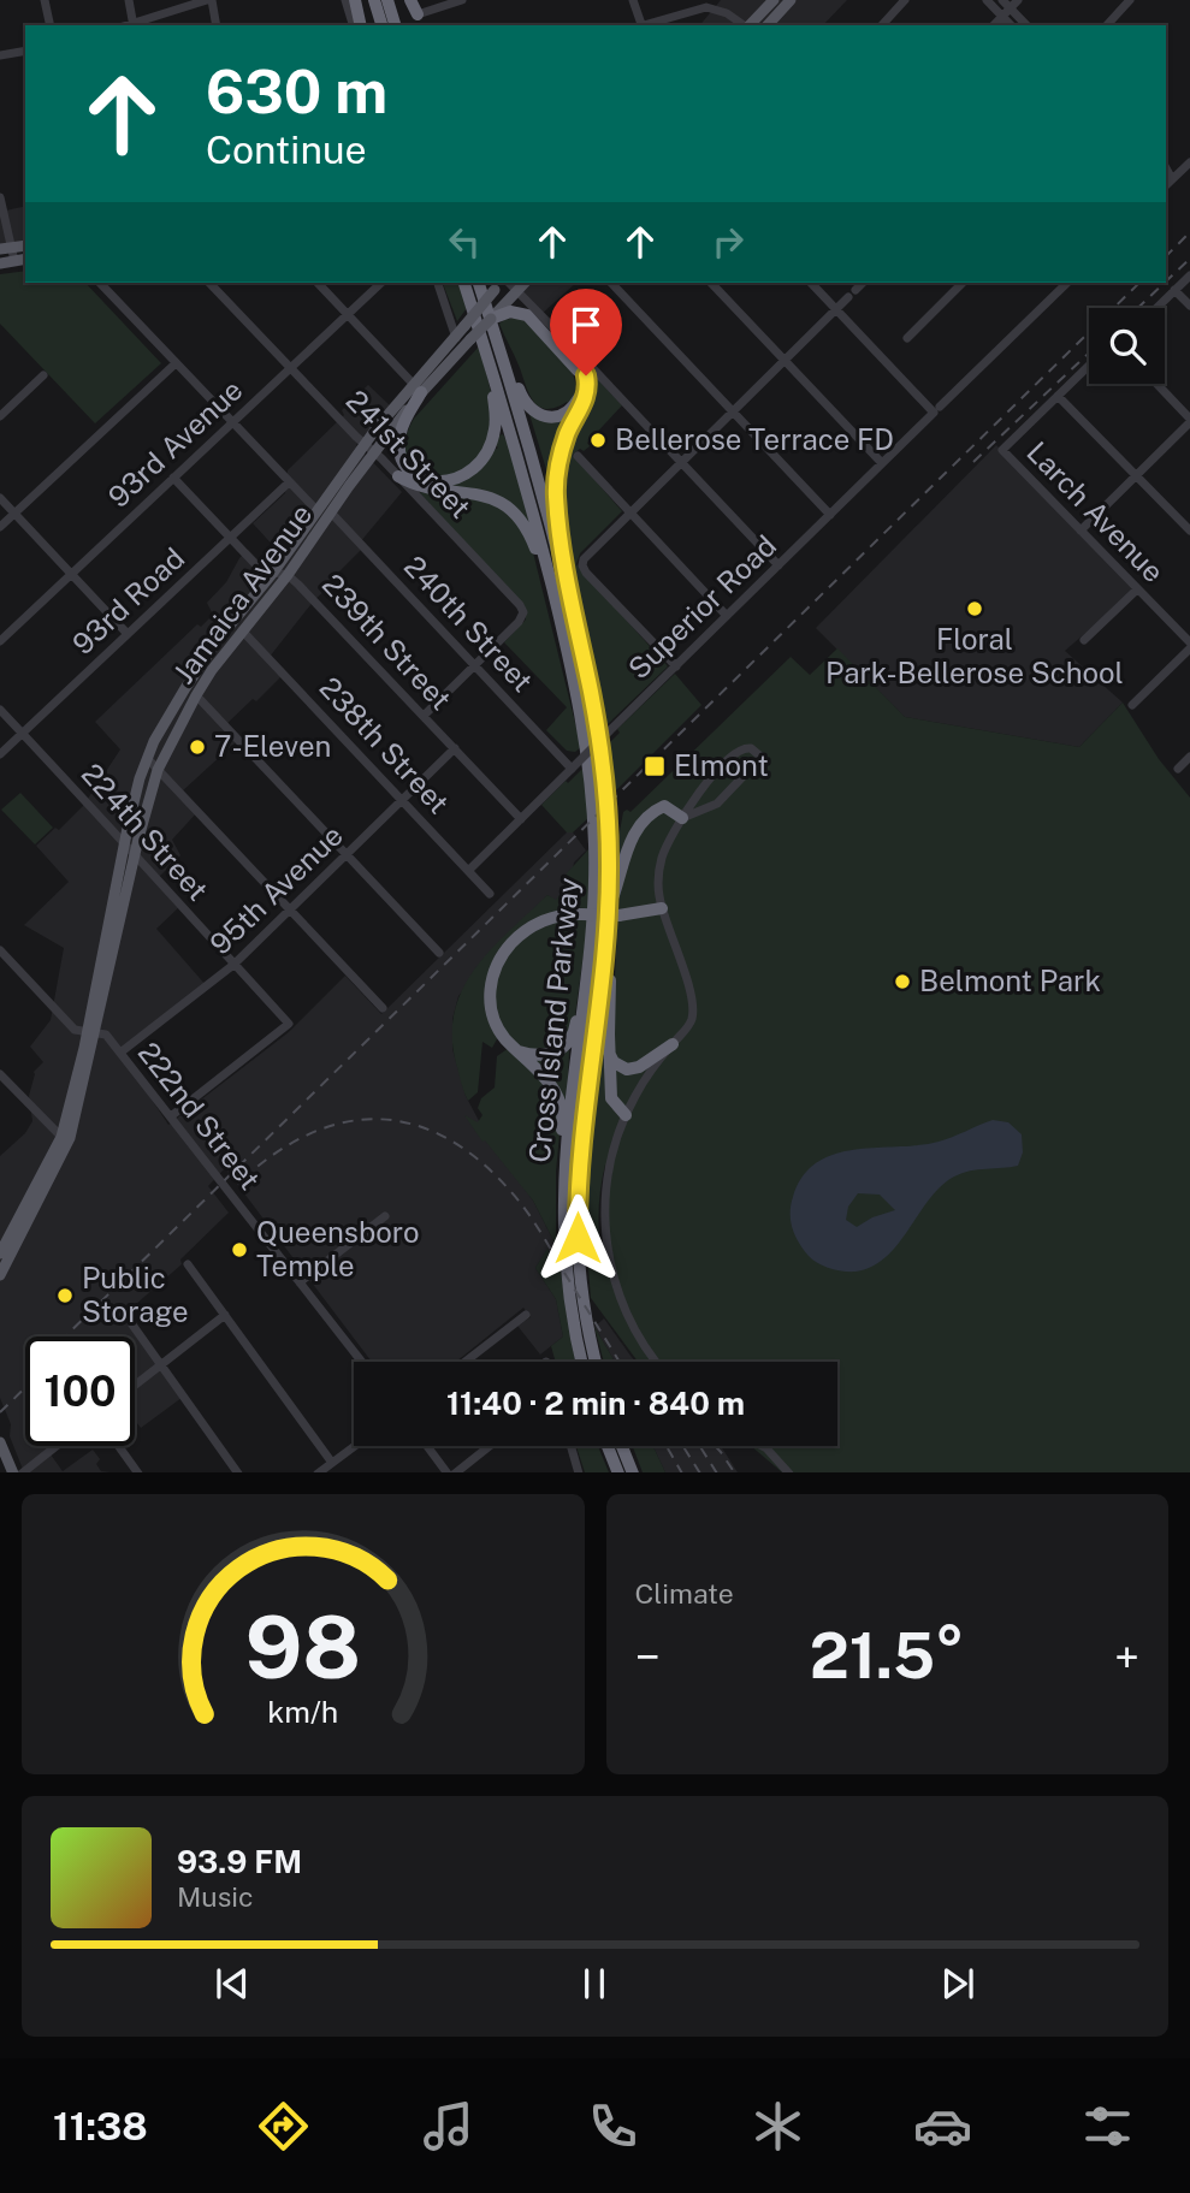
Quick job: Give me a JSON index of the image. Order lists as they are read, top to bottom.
{
  "streets": {
    "highway": ["Cross Island Parkway"],
    "main road": ["Jamaica Avenue"],
    "street": [
      "93rd Avenue",
      "241st Street",
      "Larch Avenue",
      "93rd Road",
      "Superior Road",
      "240th Street",
      "239th Street",
      "238th Street",
      "224th Street",
      "95th Avenue",
      "222nd Street"
    ]
  },
  "crossings": [
    ["93rd Avenue", "241st Street"],
    ["93rd Avenue", "239th Street"],
    ["241st Street", "Jamaica Avenue"],
    ["241st Street", "240th Street"],
    ["Jamaica Avenue", "240th Street"],
    ["Jamaica Avenue", "239th Street"],
    ["Jamaica Avenue", "238th Street"],
    ["Jamaica Avenue", "224th Street"],
    ["Jamaica Avenue", "222nd Street"],
    ["93rd Road", "239th Street"],
    ["93rd Road", "224th Street"],
    ["Superior Road", "240th Street"],
    ["Superior Road", "239th Street"],
    ["Superior Road", "238th Street"],
    ["239th Street", "95th Avenue"],
    ["238th Street", "95th Avenue"],
    ["224th Street", "95th Avenue"],
    ["224th Street", "222nd Street"],
    ["95th Avenue", "222nd Street"]
  ],
  "places": {
    "other": [
      "Bellerose Terrace FD",
      "Floral Park-Bellerose School",
      "7-Eleven",
      "Belmont Park",
      "Queensboro Temple",
      "Public Storage"
    ],
    "transit": ["Elmont"]
  },
  "page": {
    "turn": ["630 m", "Continue"],
    "limit": "100",
    "trip": "11:40 · 2 min · 840 m",
    "tile": "Climate",
    "heat": ["−", "21.5°", "+"],
    "song": ["93.9 FM", "Music"],
    "tabs": "11:38",
    "gauge": ["98", "km/h"]
  }
}
